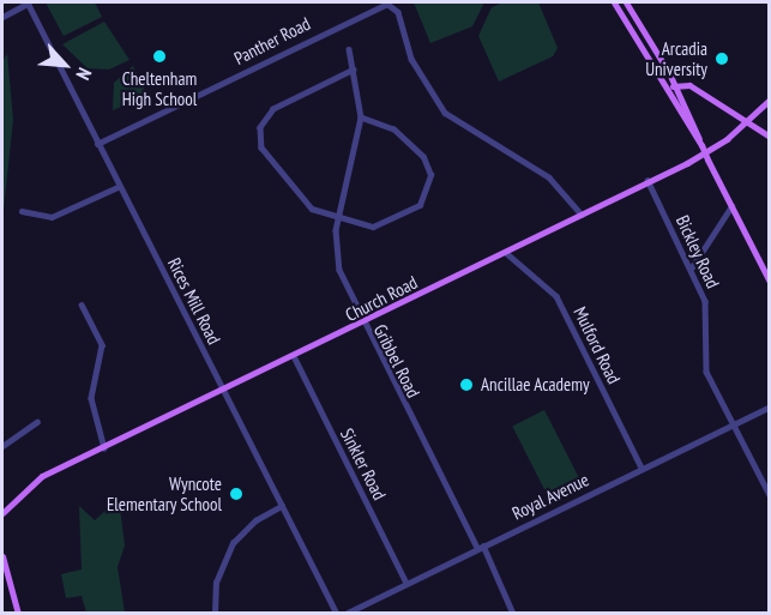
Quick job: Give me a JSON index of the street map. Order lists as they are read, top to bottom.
{
  "streets": {
    "main road": ["Church Road"],
    "street": [
      "Panther Road",
      "Bickley Road",
      "Rices Mill Road",
      "Mulford Road",
      "Gribbel Road",
      "Sinkler Road",
      "Royal Avenue"
    ]
  },
  "crossings": [
    ["Panther Road", "Church Road"],
    ["Panther Road", "Rices Mill Road"],
    ["Bickley Road", "Church Road"],
    ["Bickley Road", "Royal Avenue"],
    ["Church Road", "Rices Mill Road"],
    ["Church Road", "Mulford Road"],
    ["Church Road", "Gribbel Road"],
    ["Church Road", "Sinkler Road"],
    ["Mulford Road", "Royal Avenue"],
    ["Gribbel Road", "Royal Avenue"],
    ["Sinkler Road", "Royal Avenue"]
  ],
  "places": [
    "Cheltenham High School",
    "Arcadia University",
    "Ancillae Academy",
    "Wyncote Elementary School"
  ],
  "north": "bottom right"
}
